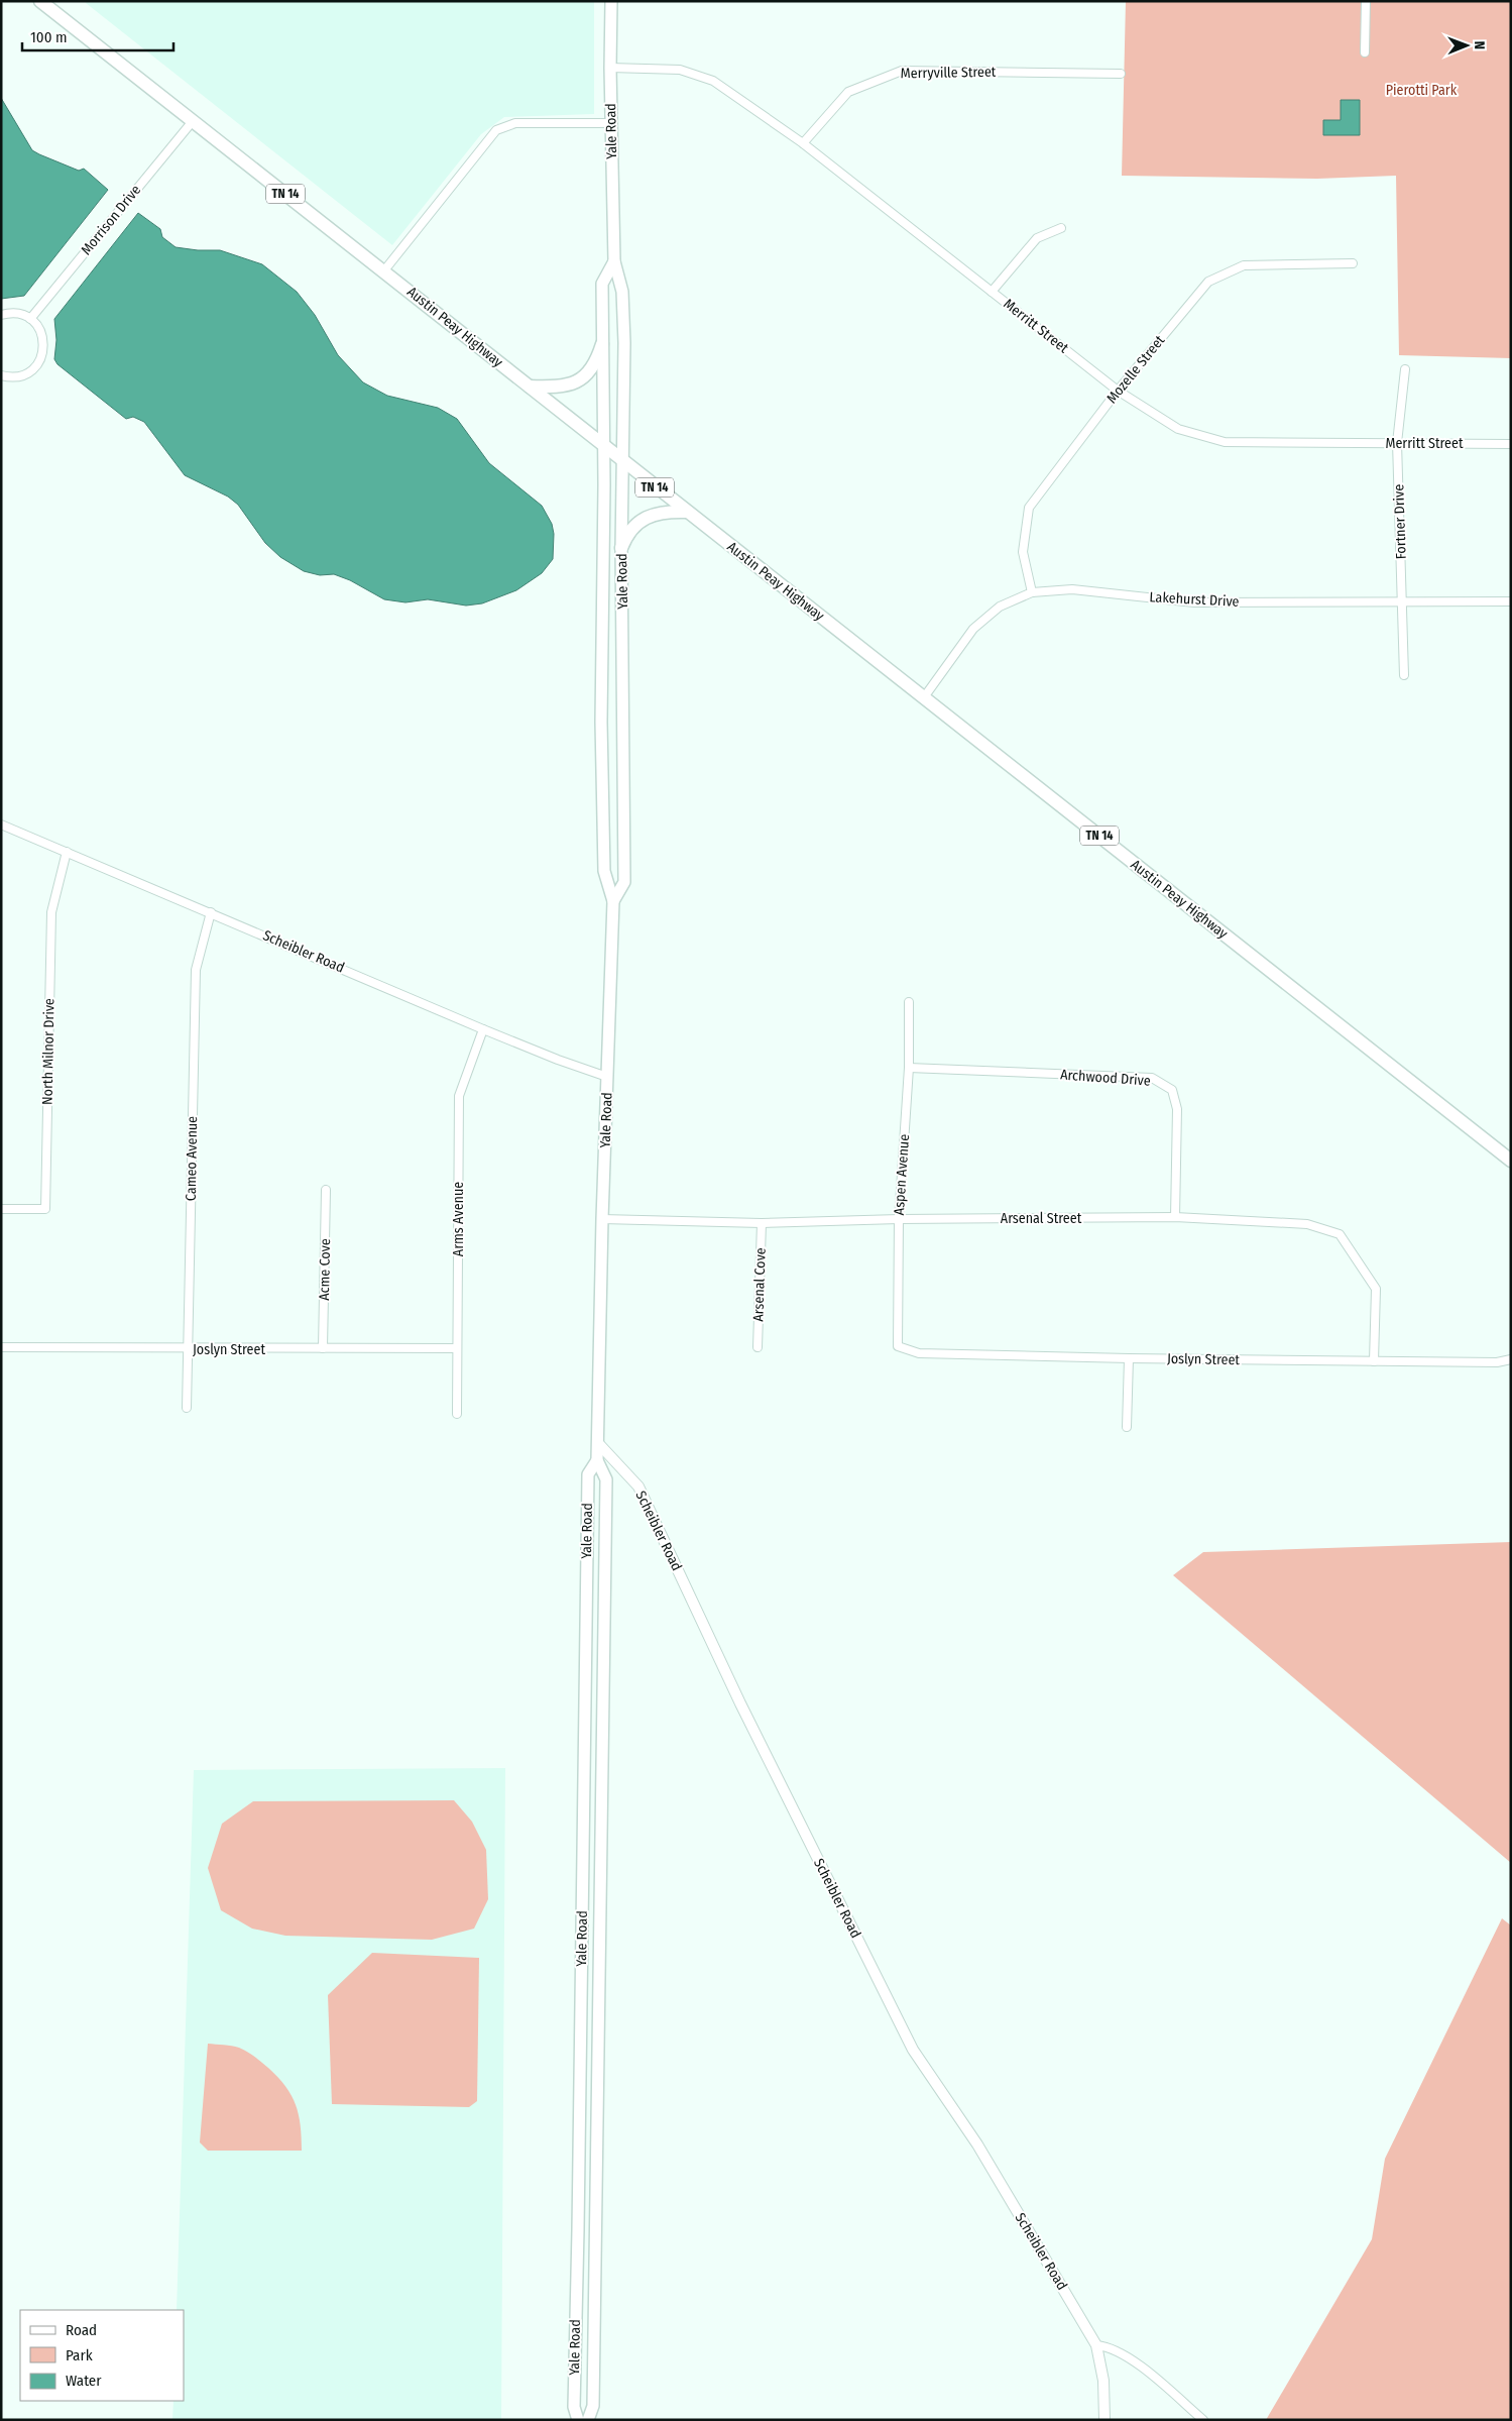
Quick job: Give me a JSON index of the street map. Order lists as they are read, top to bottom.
{
  "streets": {
    "main road": ["Yale Road", "TN 14", "Austin Peay Highway"],
    "street": [
      "Merryville Street",
      "Morrison Drive",
      "Merritt Street",
      "Mozelle Street",
      "Fortner Drive",
      "Lakehurst Drive",
      "Scheibler Road",
      "North Milnor Drive",
      "Archwood Drive",
      "Cameo Avenue",
      "Aspen Avenue",
      "Arsenal Street",
      "Arms Avenue",
      "Acme Cove",
      "Arsenal Cove",
      "Joslyn Street"
    ]
  },
  "crossings": [
    ["Merryville Street", "Merritt Street"],
    ["Yale Road", "Merritt Street"],
    ["Yale Road", "Austin Peay Highway"],
    ["Yale Road", "Scheibler Road"],
    ["Yale Road", "Arsenal Street"],
    ["Morrison Drive", "Austin Peay Highway"],
    ["Merritt Street", "Mozelle Street"],
    ["Merritt Street", "Fortner Drive"],
    ["Austin Peay Highway", "Lakehurst Drive"],
    ["Mozelle Street", "Lakehurst Drive"],
    ["Fortner Drive", "Lakehurst Drive"],
    ["Scheibler Road", "North Milnor Drive"],
    ["Scheibler Road", "Cameo Avenue"],
    ["Scheibler Road", "Arms Avenue"],
    ["Archwood Drive", "Aspen Avenue"],
    ["Archwood Drive", "Arsenal Street"],
    ["Cameo Avenue", "Joslyn Street"],
    ["Aspen Avenue", "Arsenal Street"],
    ["Aspen Avenue", "Joslyn Street"],
    ["Arsenal Street", "Arsenal Cove"],
    ["Arsenal Street", "Joslyn Street"],
    ["Arms Avenue", "Joslyn Street"],
    ["Acme Cove", "Joslyn Street"]
  ],
  "parks": ["Pierotti Park"],
  "legend": ["Road", "Park", "Water"],
  "scale_bar": "100 m",
  "north": "right"
}
